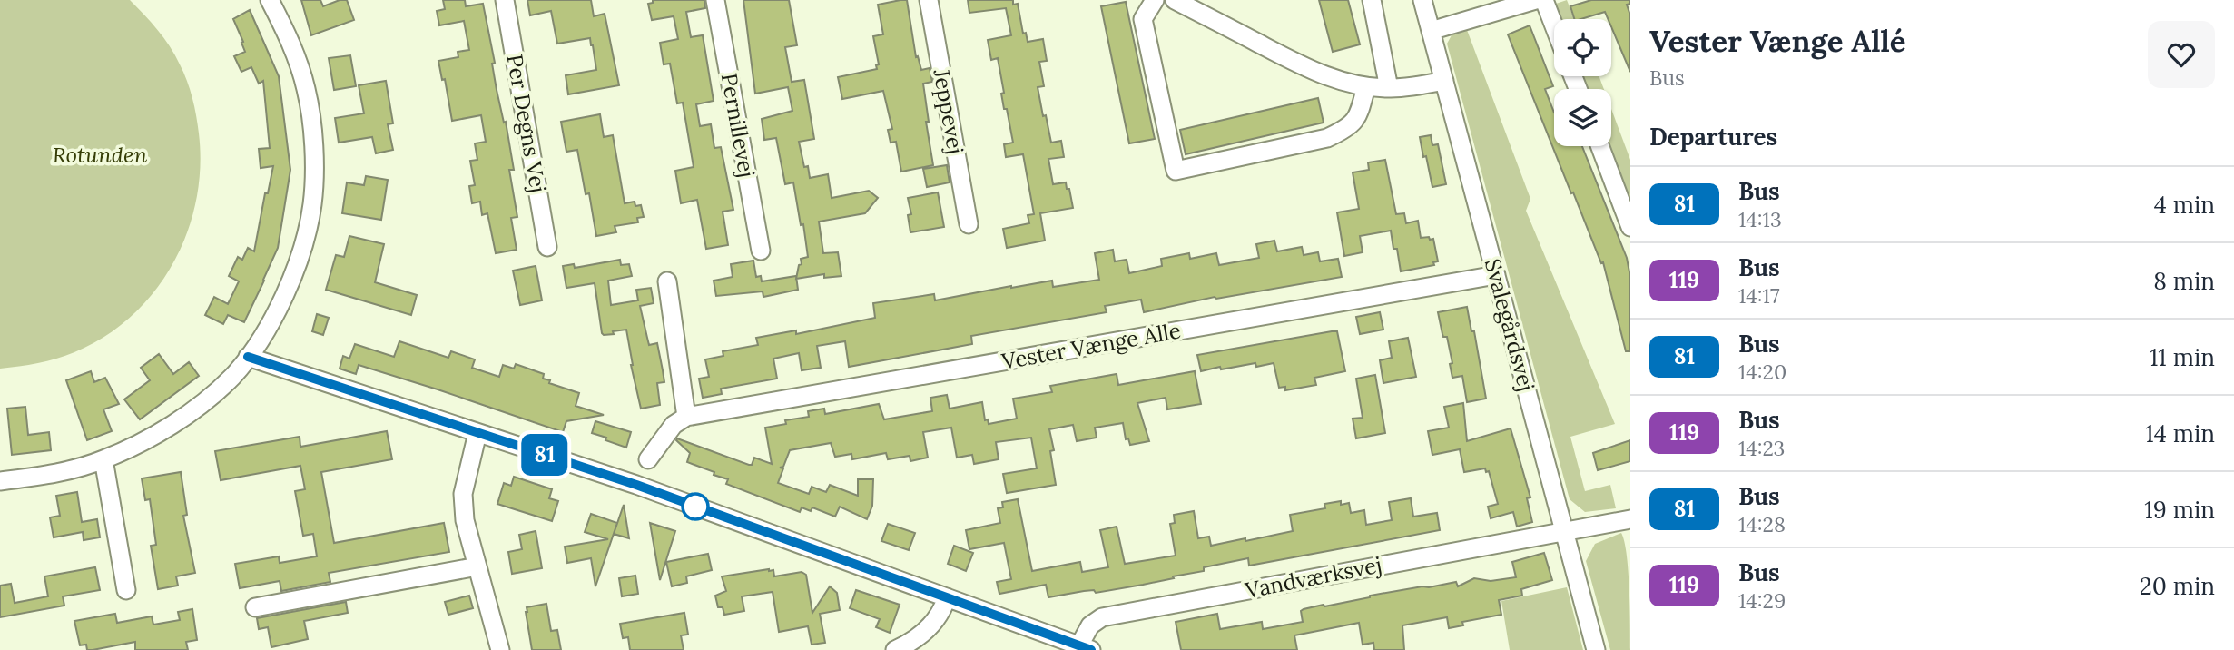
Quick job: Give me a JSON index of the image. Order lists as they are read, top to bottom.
{
  "streets": {
    "street": [
      "Jeppevej",
      "Per Degns Vej",
      "Pernillevej",
      "Svalegårdsvej",
      "Vester Vænge Alle",
      "Vandværksvej"
    ]
  },
  "crossings": [
    ["Svalegårdsvej", "Vester Vænge Alle"],
    ["Svalegårdsvej", "Vandværksvej"]
  ],
  "parks": ["Rotunden"],
  "lines": ["bus line 81"],
  "page": {
    "on_map": "81",
    "heading": [
      ["Vester Vænge Allé", "Bus"],
      "Departures"
    ],
    "list": [
      {
        "mark": "81",
        "name": "Bus",
        "note": "14:13",
        "value": "4 min"
      },
      {
        "mark": "119",
        "name": "Bus",
        "note": "14:17",
        "value": "8 min"
      },
      {
        "mark": "81",
        "name": "Bus",
        "note": "14:20",
        "value": "11 min"
      },
      {
        "mark": "119",
        "name": "Bus",
        "note": "14:23",
        "value": "14 min"
      },
      {
        "mark": "81",
        "name": "Bus",
        "note": "14:28",
        "value": "19 min"
      },
      {
        "mark": "119",
        "name": "Bus",
        "note": "14:29",
        "value": "20 min"
      }
    ]
  }
}
